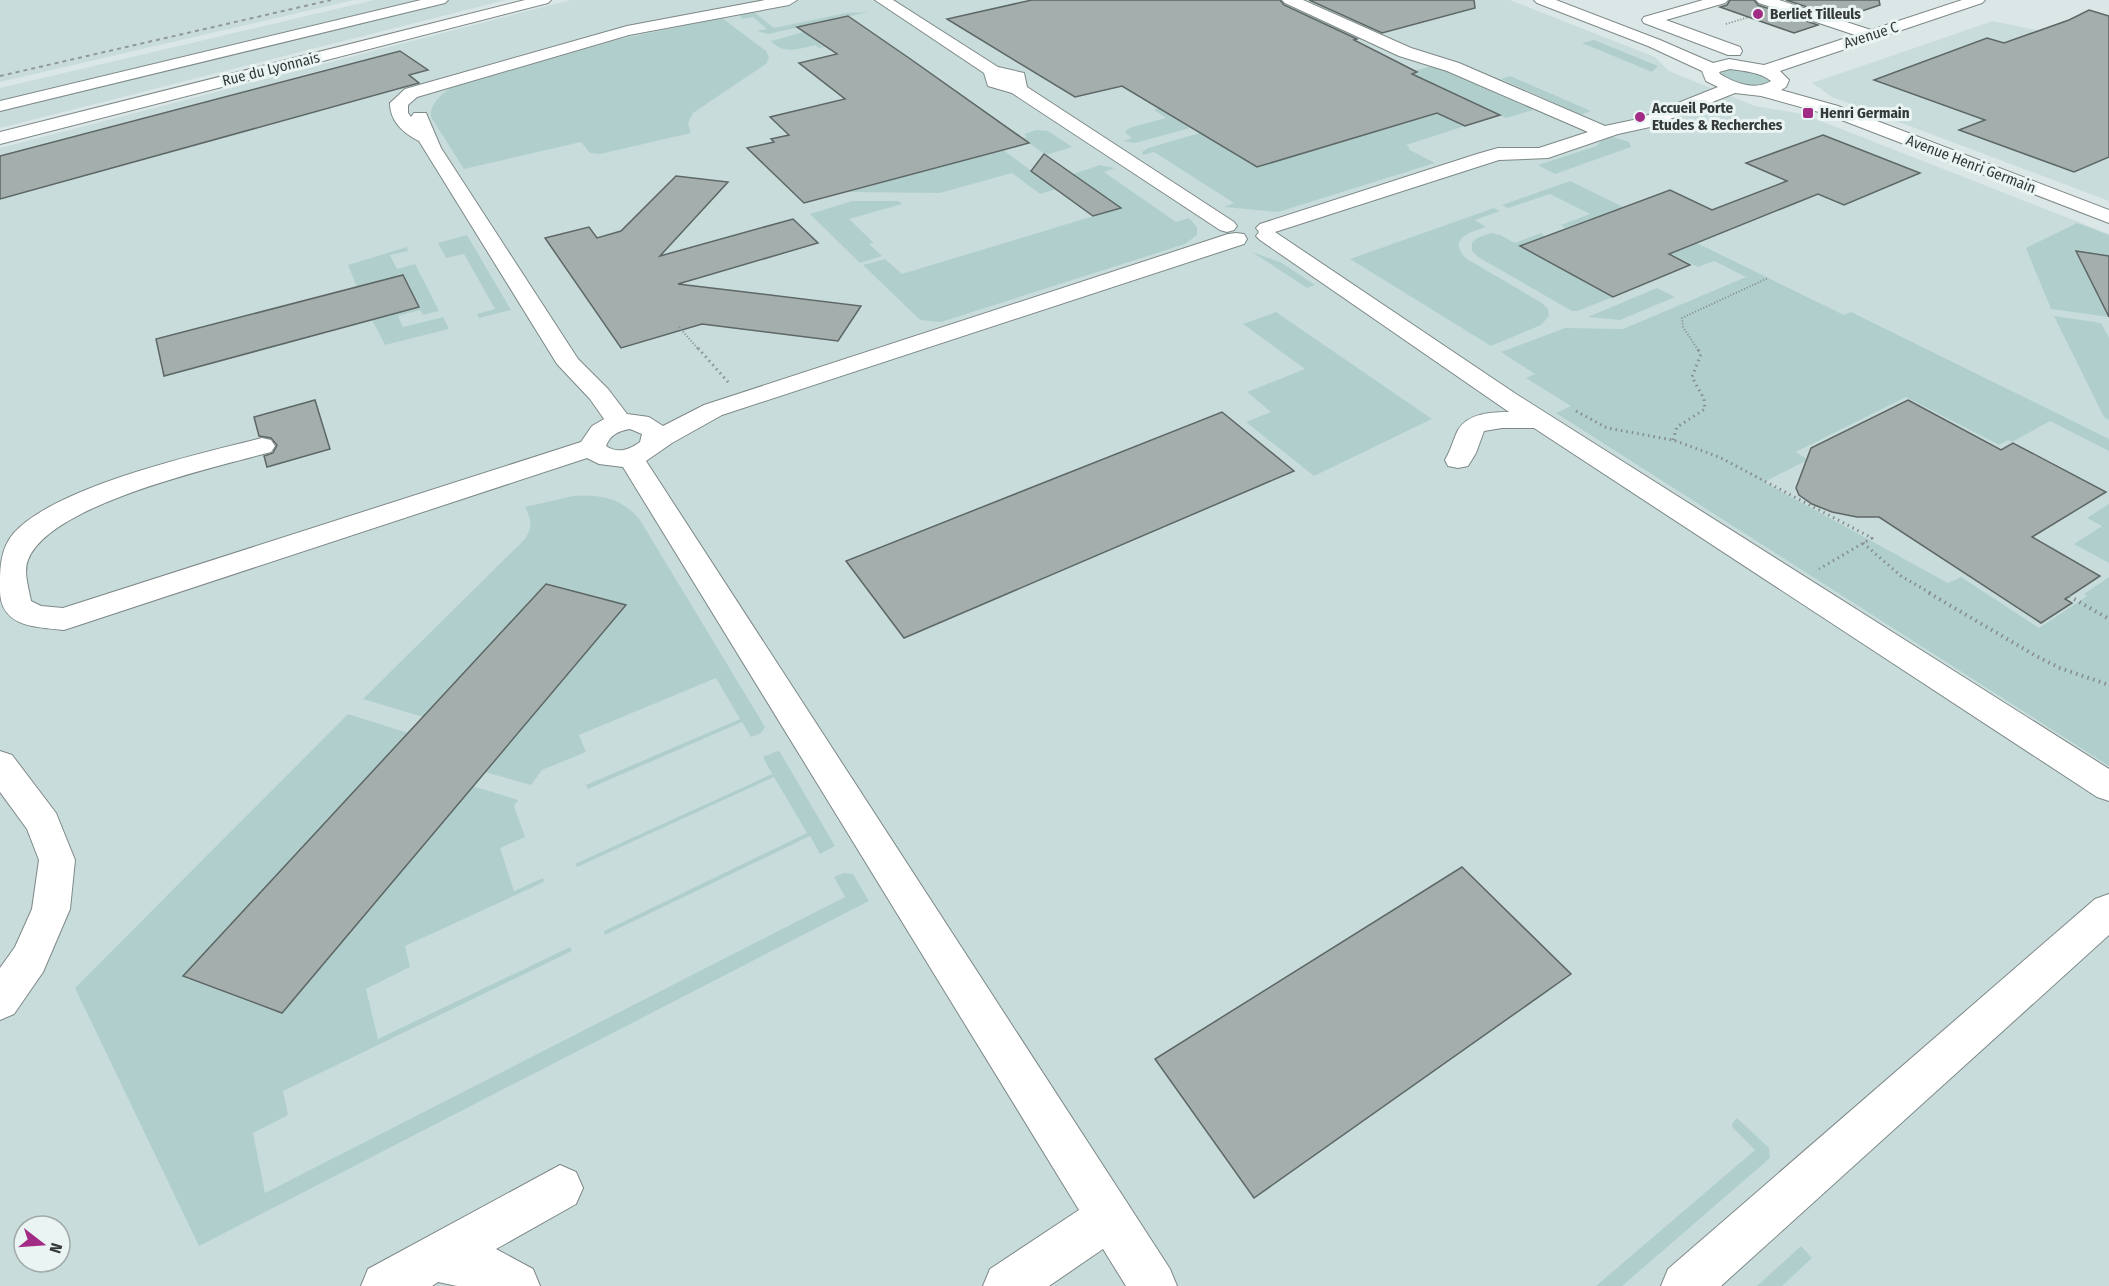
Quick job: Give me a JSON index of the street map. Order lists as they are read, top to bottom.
{
  "streets": {
    "street": ["Avenue C", "Rue du Lyonnais", "Avenue Henri Germain"]
  },
  "crossings": [
    ["Avenue C", "Avenue Henri Germain"]
  ],
  "places": {
    "other": ["Berliet Tilleuls", "Accueil Porte Etudes & Recherches"],
    "transit": ["Henri Germain"]
  },
  "north": "right"
}
